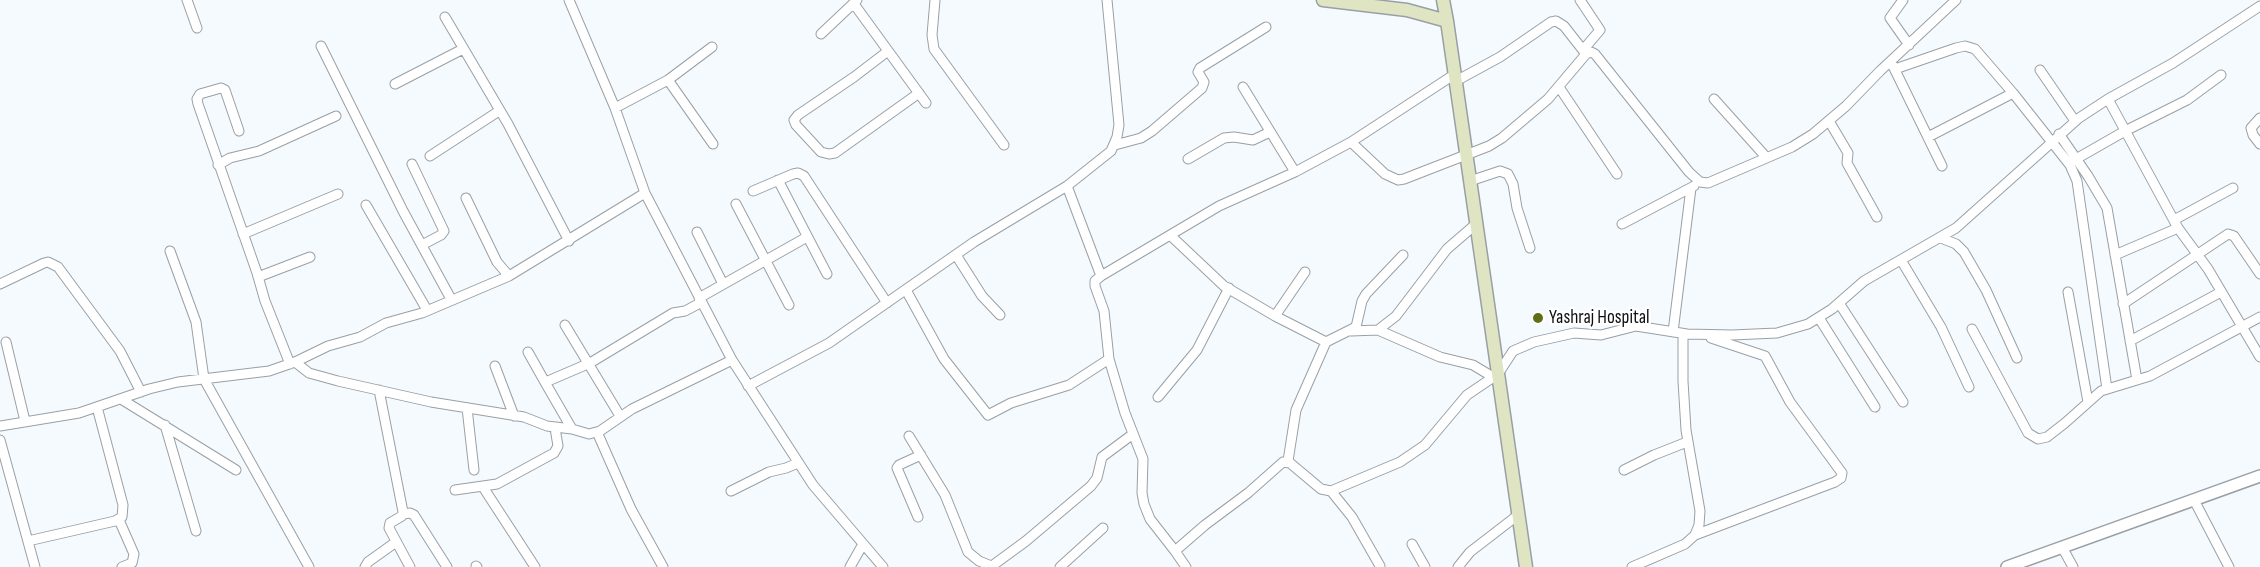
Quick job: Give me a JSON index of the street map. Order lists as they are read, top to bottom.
{
  "places": ["Yashraj Hospital"]
}
